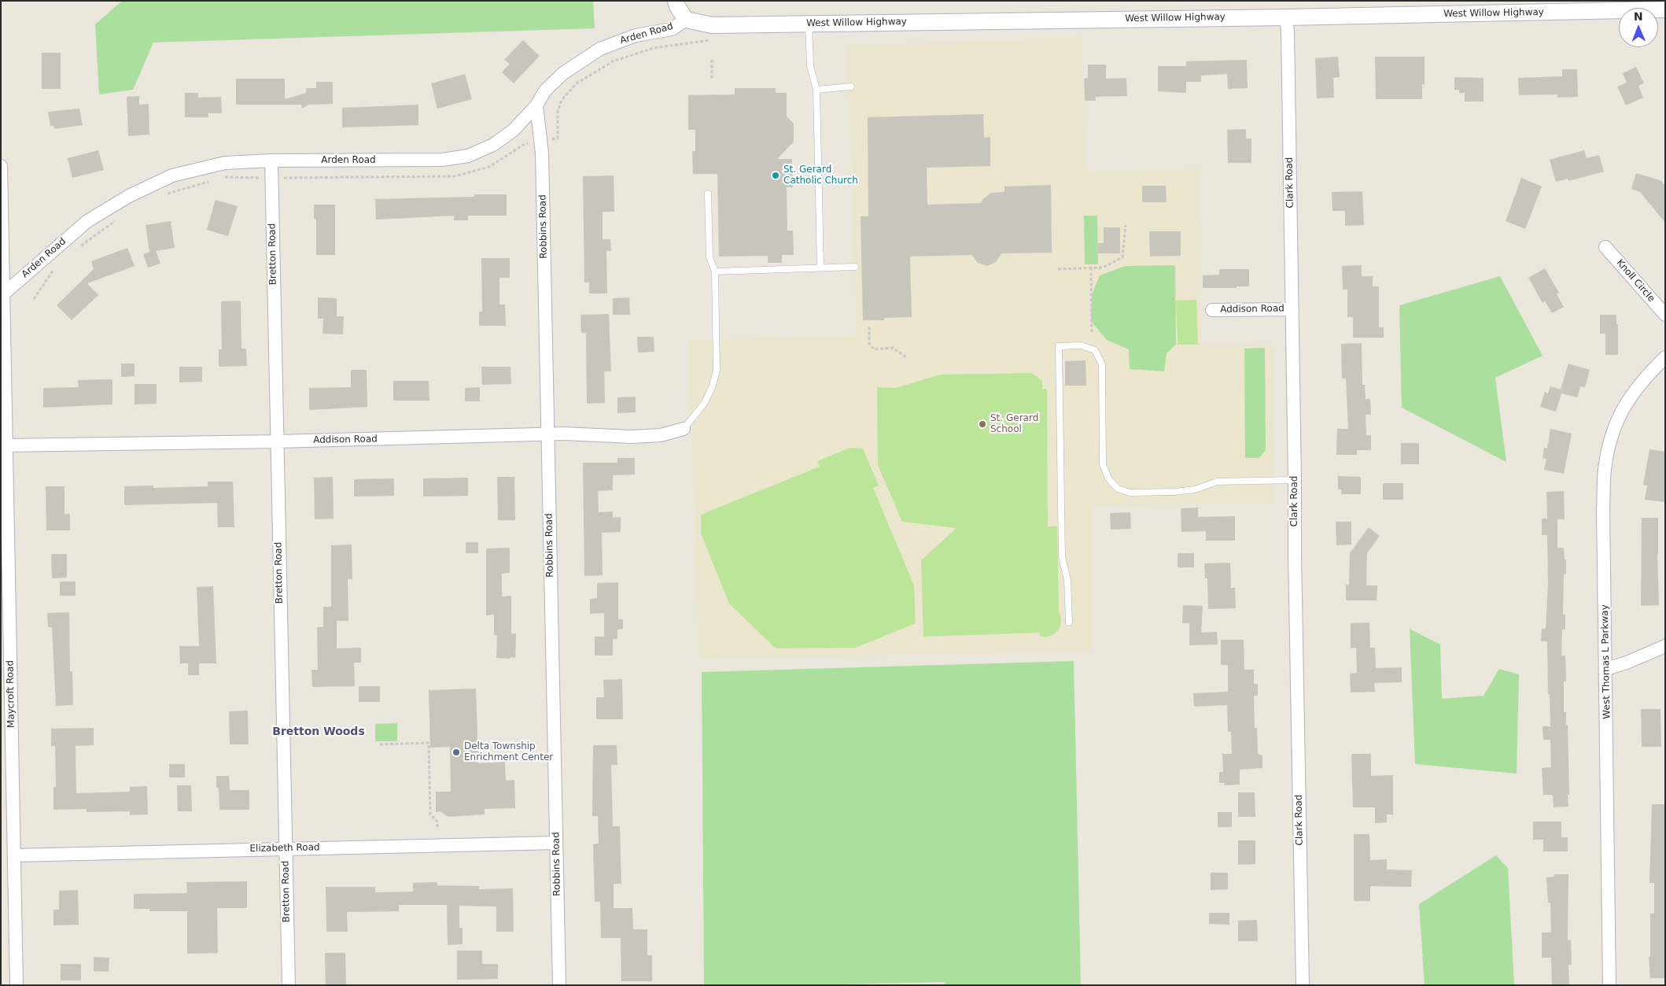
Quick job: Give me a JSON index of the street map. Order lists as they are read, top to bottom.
{
  "streets": {
    "street": [
      "West Willow Highway",
      "Arden Road",
      "Clark Road",
      "Robbins Road",
      "Bretton Road",
      "Knoll Circle",
      "Addison Road",
      "West Thomas L Parkway",
      "Maycroft Road",
      "Elizabeth Road"
    ]
  },
  "crossings": [
    ["West Willow Highway", "Arden Road"],
    ["West Willow Highway", "Clark Road"],
    ["Arden Road", "Robbins Road"],
    ["Arden Road", "Bretton Road"],
    ["Arden Road", "Maycroft Road"],
    ["Clark Road", "Addison Road"],
    ["Robbins Road", "Addison Road"],
    ["Robbins Road", "Elizabeth Road"],
    ["Bretton Road", "Addison Road"],
    ["Bretton Road", "Elizabeth Road"],
    ["Addison Road", "Maycroft Road"],
    ["Maycroft Road", "Elizabeth Road"]
  ],
  "districts": ["Bretton Woods"],
  "places": ["St. Gerard Catholic Church", "St. Gerard School", "Delta Township Enrichment Center"],
  "north": "top"
}
